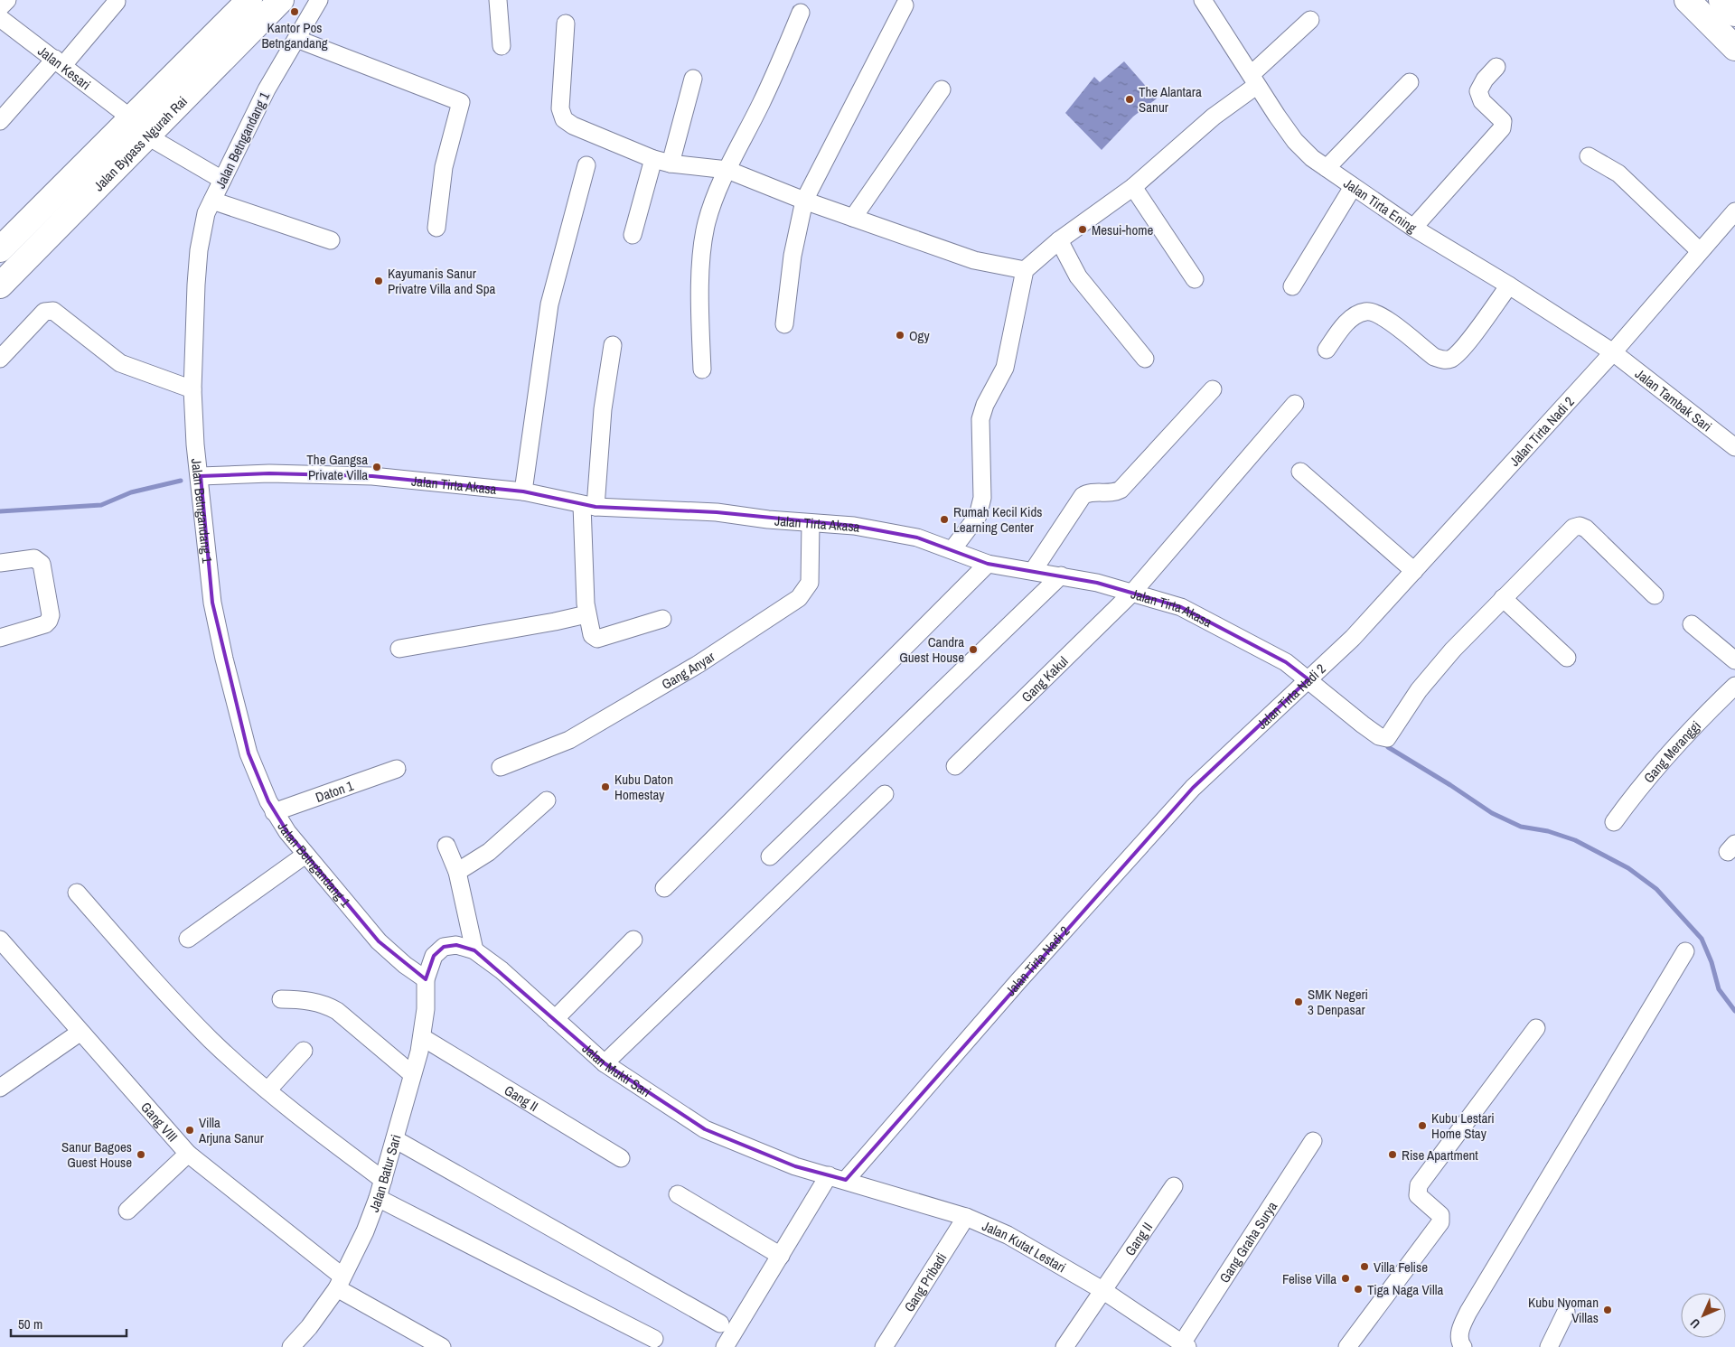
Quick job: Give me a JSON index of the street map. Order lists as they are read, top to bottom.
{
  "streets": {
    "highway": ["Jalan Bypass Ngurah Rai"],
    "street": [
      "Jalan Kesari",
      "Jalan Betngandang 1",
      "Jalan Tirta Ening",
      "Jalan Tambak Sari",
      "Jalan Tirta Nadi 2",
      "Jalan Tirta Akasa",
      "Gang Anyar",
      "Gang Kakul",
      "Gang Meranggi",
      "Daton 1",
      "Jalan Mukti Sari",
      "Gang II",
      "Gang VIII",
      "Jalan Batur Sari",
      "Gang Graha Surya",
      "Jalan Kutat Lestari",
      "Gang Pribadi"
    ]
  },
  "crossings": [
    ["Jalan Kesari", "Jalan Bypass Ngurah Rai"],
    ["Jalan Betngandang 1", "Jalan Tirta Akasa"],
    ["Jalan Betngandang 1", "Daton 1"],
    ["Jalan Betngandang 1", "Jalan Mukti Sari"],
    ["Jalan Betngandang 1", "Jalan Batur Sari"],
    ["Jalan Tirta Ening", "Jalan Tambak Sari"],
    ["Jalan Tirta Ening", "Jalan Tirta Nadi 2"],
    ["Jalan Tambak Sari", "Jalan Tirta Nadi 2"],
    ["Jalan Tirta Nadi 2", "Jalan Tirta Akasa"],
    ["Jalan Tirta Nadi 2", "Jalan Mukti Sari"],
    ["Jalan Tirta Nadi 2", "Jalan Kutat Lestari"],
    ["Jalan Tirta Akasa", "Gang Anyar"],
    ["Jalan Tirta Akasa", "Gang Kakul"],
    ["Jalan Mukti Sari", "Jalan Batur Sari"],
    ["Jalan Mukti Sari", "Jalan Kutat Lestari"],
    ["Gang II", "Jalan Batur Sari"],
    ["Gang II", "Jalan Kutat Lestari"],
    ["Gang VIII", "Jalan Batur Sari"],
    ["Gang Graha Surya", "Jalan Kutat Lestari"],
    ["Jalan Kutat Lestari", "Gang Pribadi"]
  ],
  "places": [
    "Kantor Pos Betngandang",
    "The Alantara Sanur",
    "Mesui-home",
    "Kayumanis Sanur Privatre Villa and Spa",
    "Ogy",
    "The Gangsa Private Villa",
    "Rumah Kecil Kids Learning Center",
    "Candra Guest House",
    "Kubu Daton Homestay",
    "SMK Negeri 3 Denpasar",
    "Kubu Lestari Home Stay",
    "Villa Arjuna Sanur",
    "Sanur Bagoes Guest House",
    "Rise Apartment",
    "Villa Felise",
    "Felise Villa",
    "Tiga Naga Villa",
    "Kubu Nyoman Villas"
  ],
  "scale_bar": "50 m",
  "north": "bottom left"
}
